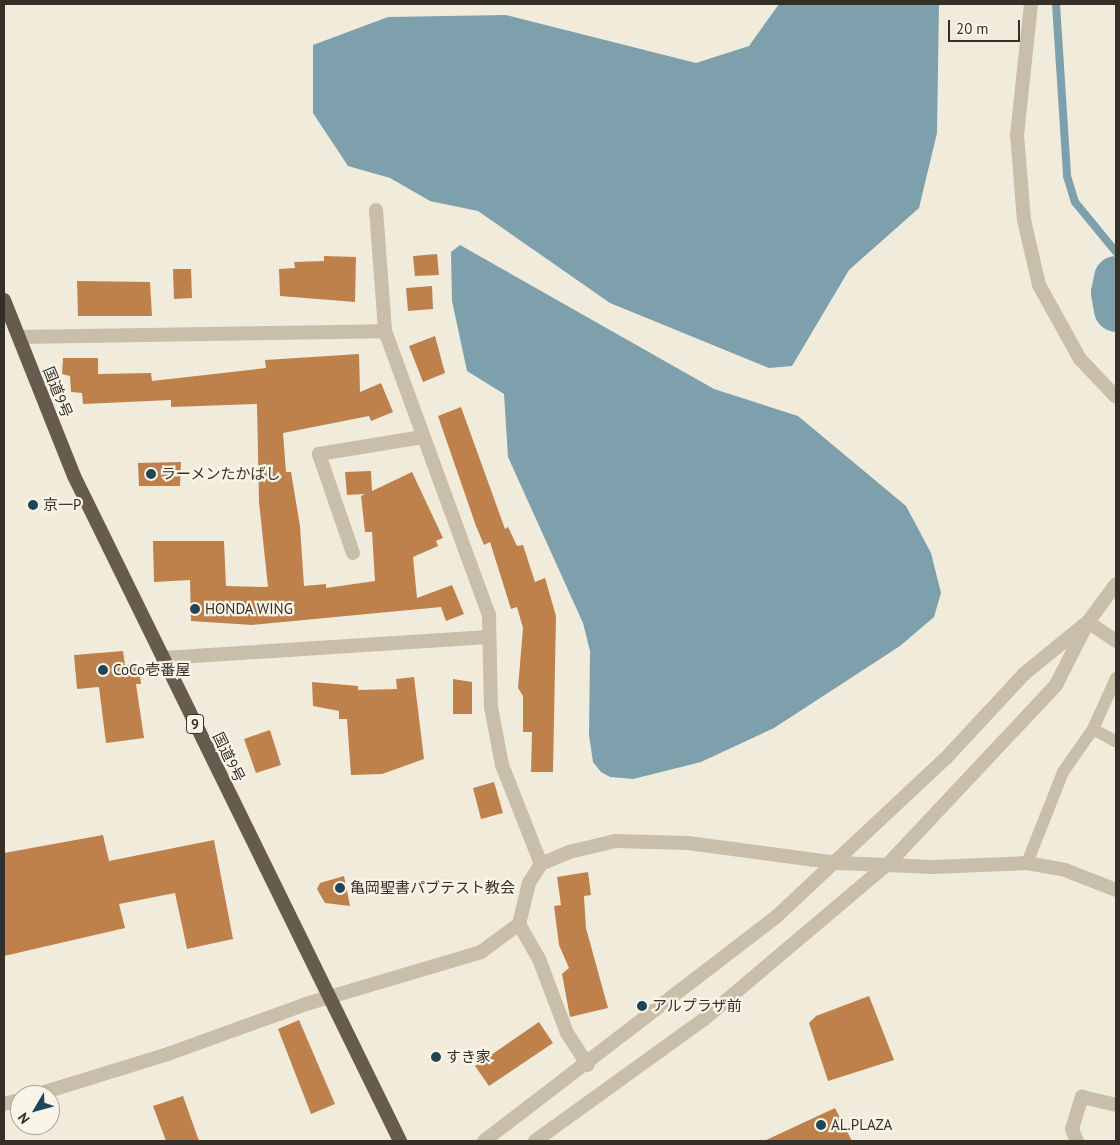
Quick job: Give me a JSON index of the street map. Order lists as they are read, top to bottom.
{
  "streets": {
    "highway": ["国道9号", "9"]
  },
  "places": [
    "ラーメンたかばし",
    "京一P",
    "HONDA WING",
    "CoCo壱番屋",
    "亀岡聖書パブテスト教会",
    "アルプラザ前",
    "すき家",
    "AL.PLAZA"
  ],
  "scale_bar": "20 m",
  "north": "bottom left"
}
